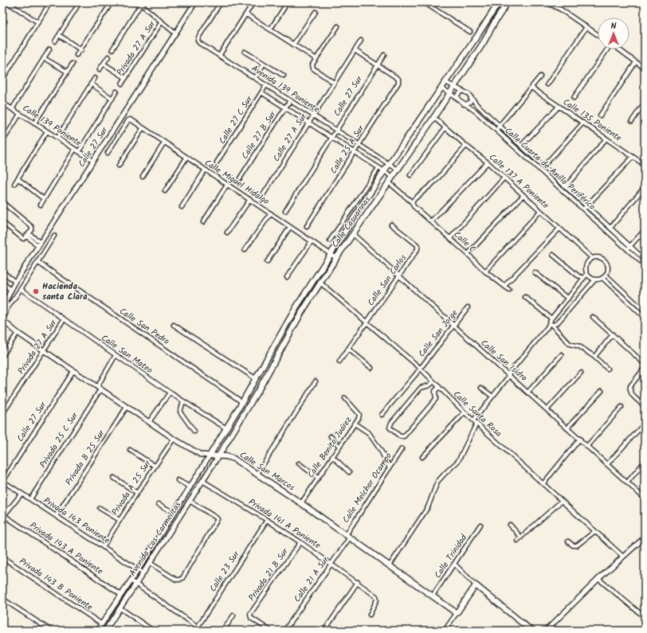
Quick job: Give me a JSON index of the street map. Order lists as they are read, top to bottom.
{
  "streets": {
    "main road": ["Calle Casuarinas", "Calle San Marcos"],
    "street": [
      "Privada 27 A Sur",
      "Avenida 139 Poniente",
      "Calle 27 Sur",
      "Calle 27 C Sur",
      "Calle 135 Poniente",
      "Calle 139 Poniente",
      "Calle 27 B Sur",
      "Calle 27 A Sur",
      "Calle 25 A Sur",
      "Calle Cuarta de Anillo Periférico",
      "Calle 137 A Poniente",
      "Calle Miguel Hidalgo",
      "Calle C",
      "Calle San Carlos",
      "Calle San Pedro",
      "Calle San Jorge",
      "Calle San Mateo",
      "Calle San Isidro",
      "Calle Santa Rosa",
      "Privada 25 C Sur",
      "Calle Benito Juárez",
      "Privada B 25 Sur",
      "Privada A 25 Sur",
      "Calle Melchor Ocampo",
      "Privada 143 Poniente",
      "Privada 141 A Poniente",
      "Avenida Las Carmelitas",
      "Privada 143 A Poniente",
      "Calle Trinidad",
      "Calle 23 Sur",
      "Privada 21 B Sur",
      "Calle 21 A Sur",
      "Privada 143 B Poniente"
    ]
  },
  "crossings": [
    ["Privada 27 A Sur", "Calle San Mateo"],
    ["Privada 27 A Sur", "Calle San Marcos"],
    ["Avenida 139 Poniente", "Calle 27 Sur"],
    ["Avenida 139 Poniente", "Calle 27 C Sur"],
    ["Avenida 139 Poniente", "Calle 27 B Sur"],
    ["Avenida 139 Poniente", "Calle 27 A Sur"],
    ["Avenida 139 Poniente", "Calle 25 A Sur"],
    ["Avenida 139 Poniente", "Calle Casuarinas"],
    ["Calle 27 Sur", "Calle 139 Poniente"],
    ["Calle 27 Sur", "Calle 25 A Sur"],
    ["Calle 27 Sur", "Calle San Marcos"],
    ["Calle 27 Sur", "Privada 143 Poniente"],
    ["Calle Cuarta de Anillo Periférico", "Calle Casuarinas"],
    ["Calle 137 A Poniente", "Calle Casuarinas"],
    ["Calle Miguel Hidalgo", "Calle Casuarinas"],
    ["Calle Casuarinas", "Calle C"],
    ["Calle Casuarinas", "Calle San Pedro"],
    ["Calle Casuarinas", "Calle San Mateo"],
    ["Calle Casuarinas", "Calle San Isidro"],
    ["Calle Casuarinas", "Calle Santa Rosa"],
    ["Calle Casuarinas", "Calle San Marcos"],
    ["Calle Casuarinas", "Avenida Las Carmelitas"],
    ["Calle San Carlos", "Calle San Isidro"],
    ["Calle San Carlos", "Calle Santa Rosa"],
    ["Calle San Jorge", "Calle San Isidro"],
    ["Calle San Jorge", "Calle Santa Rosa"],
    ["Calle San Mateo", "Privada 25 C Sur"],
    ["Privada 25 C Sur", "Calle San Marcos"],
    ["Privada 25 C Sur", "Privada 143 Poniente"],
    ["Calle Benito Juárez", "Calle San Marcos"],
    ["Privada B 25 Sur", "Calle San Marcos"],
    ["Privada B 25 Sur", "Privada 143 Poniente"],
    ["Calle San Marcos", "Privada A 25 Sur"],
    ["Calle San Marcos", "Calle Melchor Ocampo"],
    ["Calle San Marcos", "Avenida Las Carmelitas"],
    ["Calle San Marcos", "Calle Trinidad"],
    ["Calle San Marcos", "Calle 21 A Sur"],
    ["Privada A 25 Sur", "Privada 143 Poniente"],
    ["Calle Melchor Ocampo", "Calle 21 A Sur"],
    ["Privada 143 Poniente", "Avenida Las Carmelitas"],
    ["Privada 141 A Poniente", "Avenida Las Carmelitas"],
    ["Privada 141 A Poniente", "Calle 23 Sur"],
    ["Privada 141 A Poniente", "Privada 21 B Sur"],
    ["Privada 141 A Poniente", "Calle 21 A Sur"],
    ["Avenida Las Carmelitas", "Privada 143 A Poniente"],
    ["Avenida Las Carmelitas", "Privada 143 B Poniente"]
  ],
  "places": ["Hacienda santa Clara"],
  "north": "top"
}
